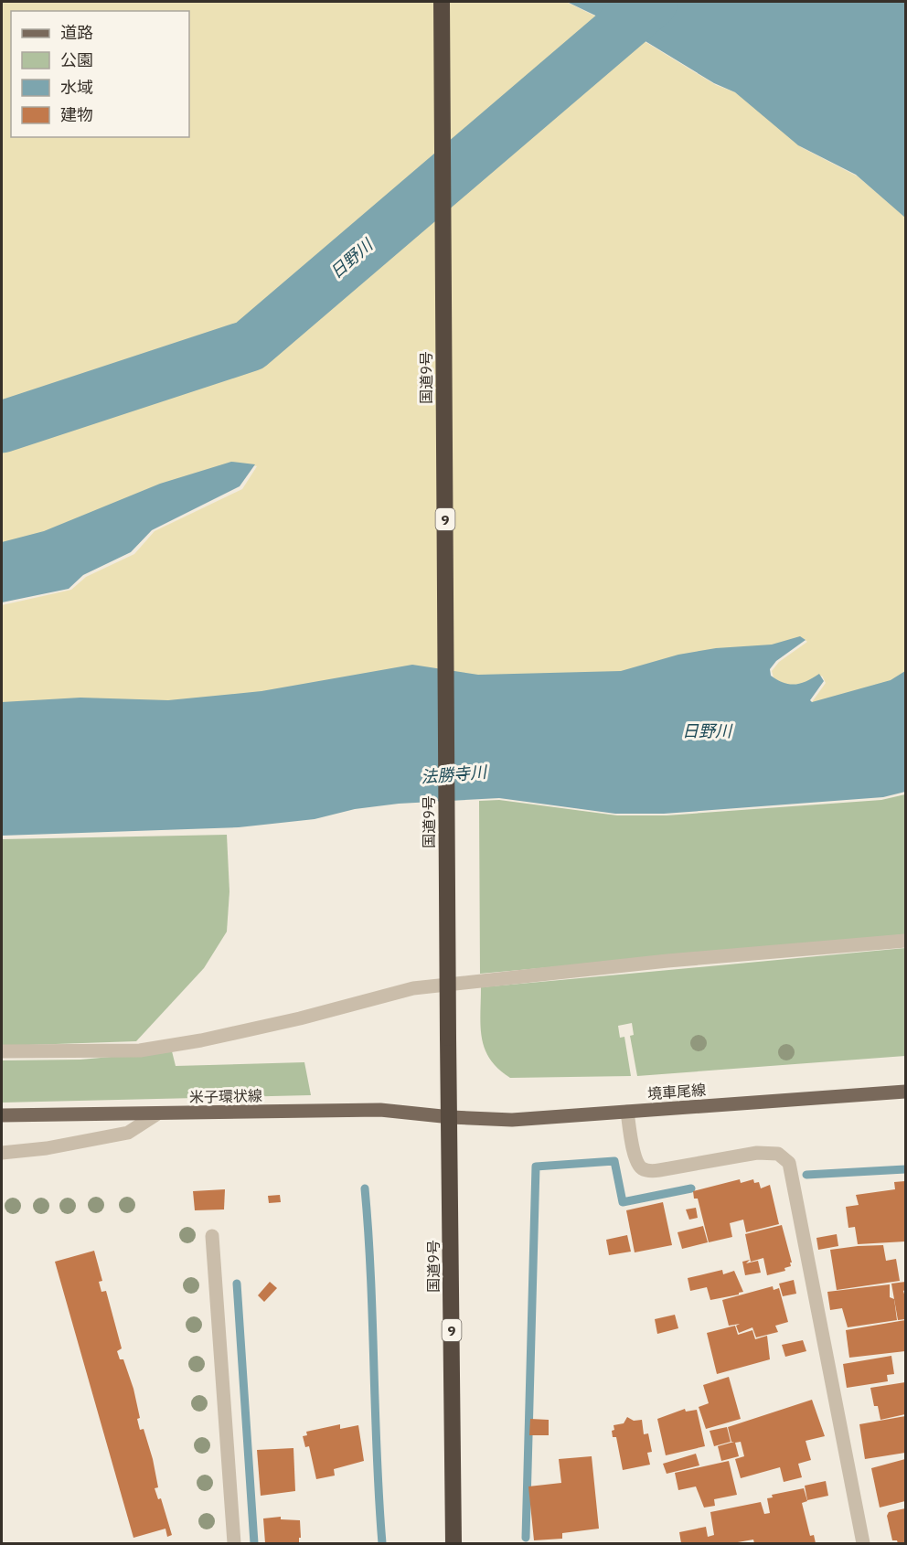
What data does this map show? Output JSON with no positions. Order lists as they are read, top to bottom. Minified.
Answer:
{"streets":{"highway":["国道9号","9"],"main road":["境車尾線","米子環状線"]},"crossings":[["国道9号","境車尾線"],["国道9号","米子環状線"],["境車尾線","米子環状線"]],"water":["日野川","法勝寺川"],"legend":["道路","公園","水域","建物"]}
